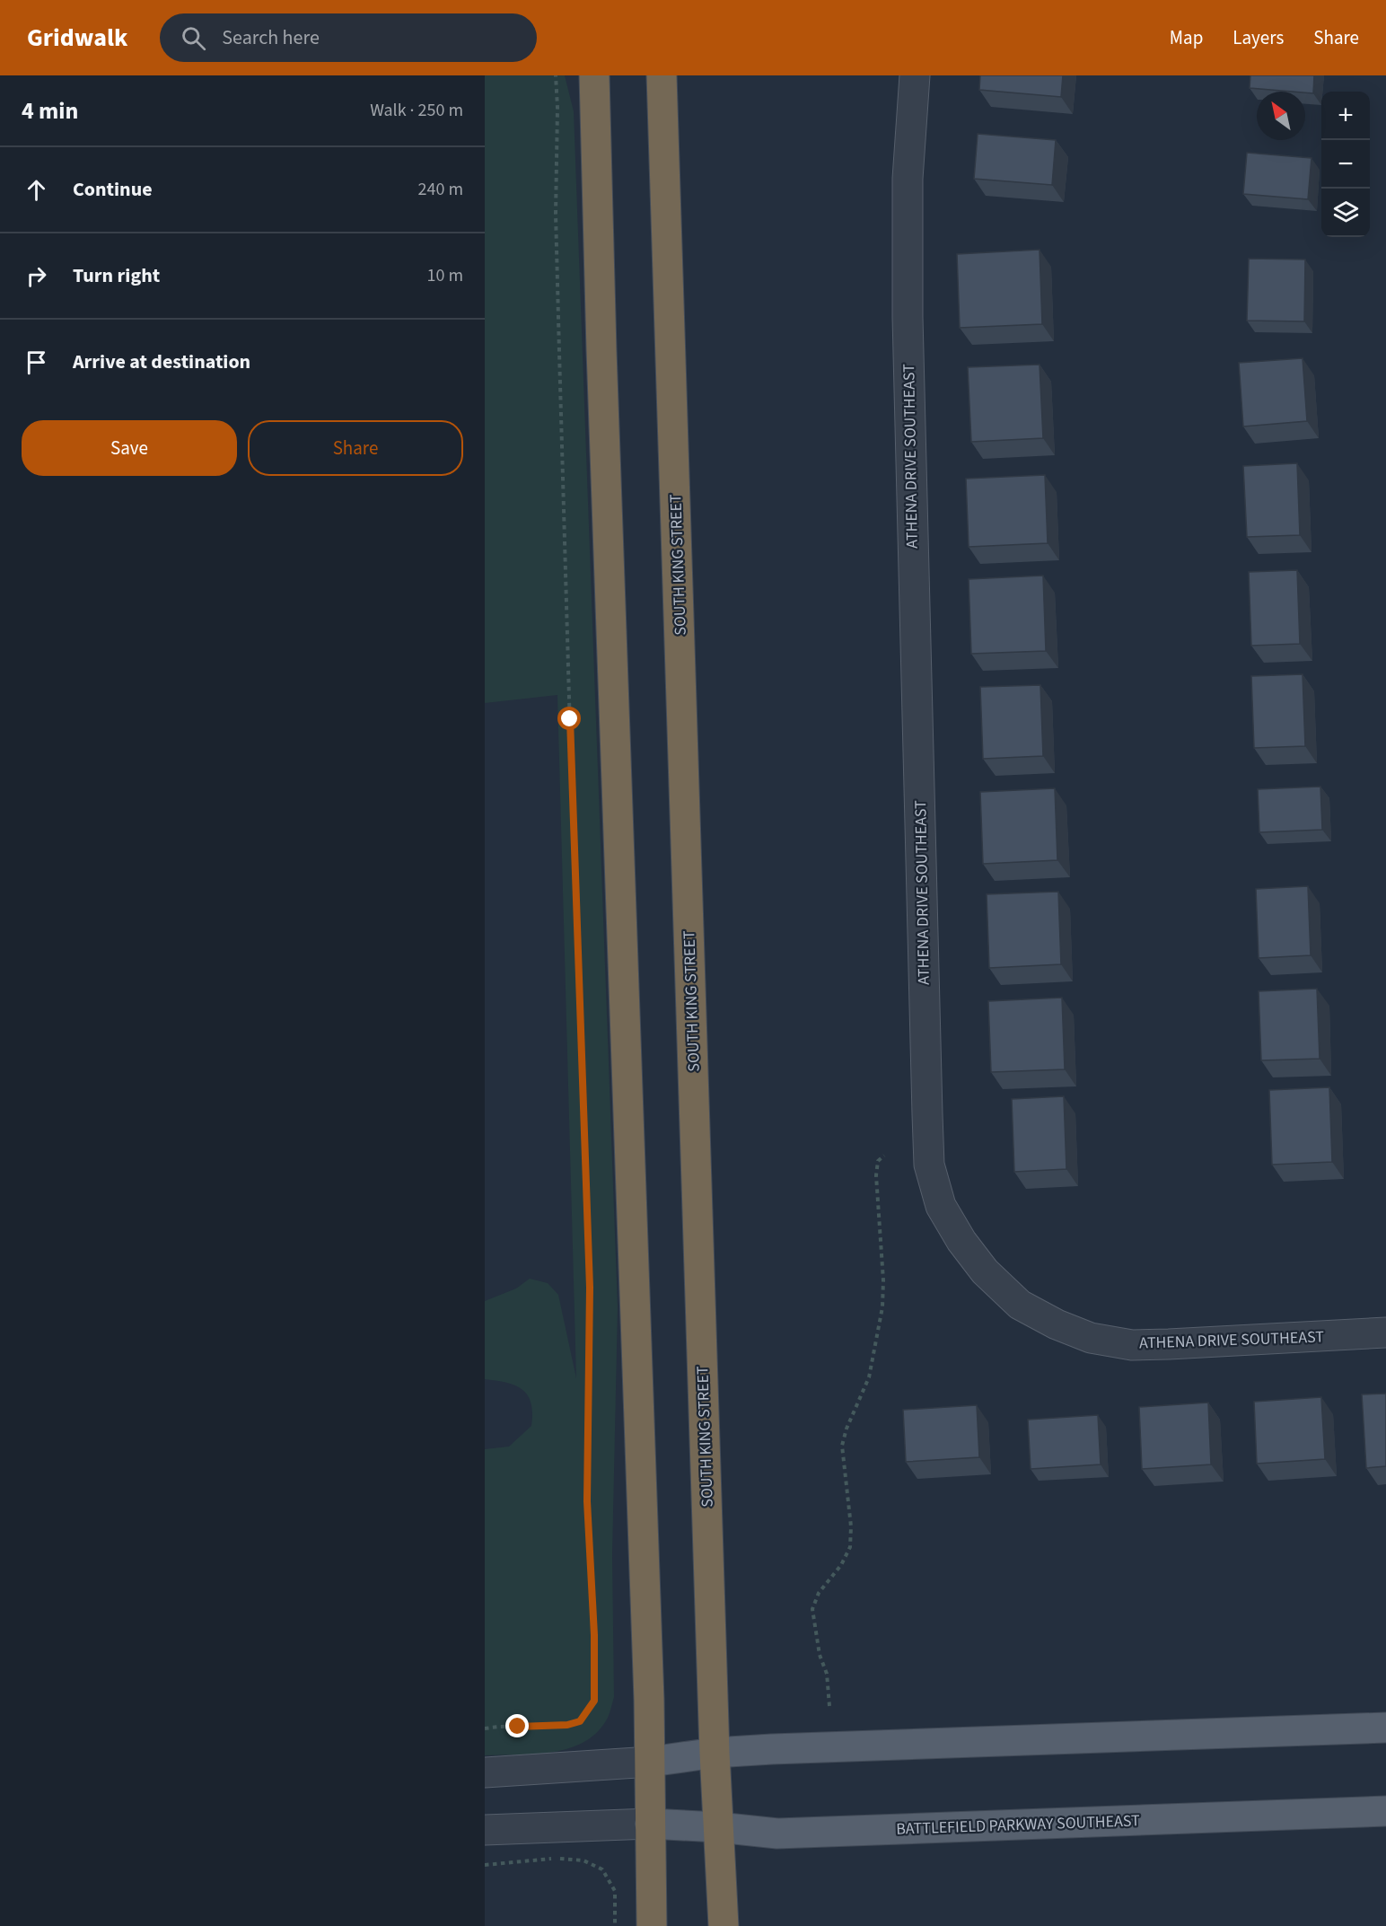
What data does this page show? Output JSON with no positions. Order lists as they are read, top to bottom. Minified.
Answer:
{"streets":{"highway":["SOUTH KING STREET"],"main road":["BATTLEFIELD PARKWAY SOUTHEAST"],"street":["ATHENA DRIVE SOUTHEAST"]},"crossings":[["SOUTH KING STREET","BATTLEFIELD PARKWAY SOUTHEAST"]],"north":"top left","page":{"header":"Gridwalk","search":"Search here","nav":["Map","Layers","Share"],"heading":["4 min","Walk · 250 m"],"map_buttons":["+","−"],"list":[["Continue","240 m"],["Turn right","10 m"],"Arrive at destination"],"buttons":["Save","Share"]}}
